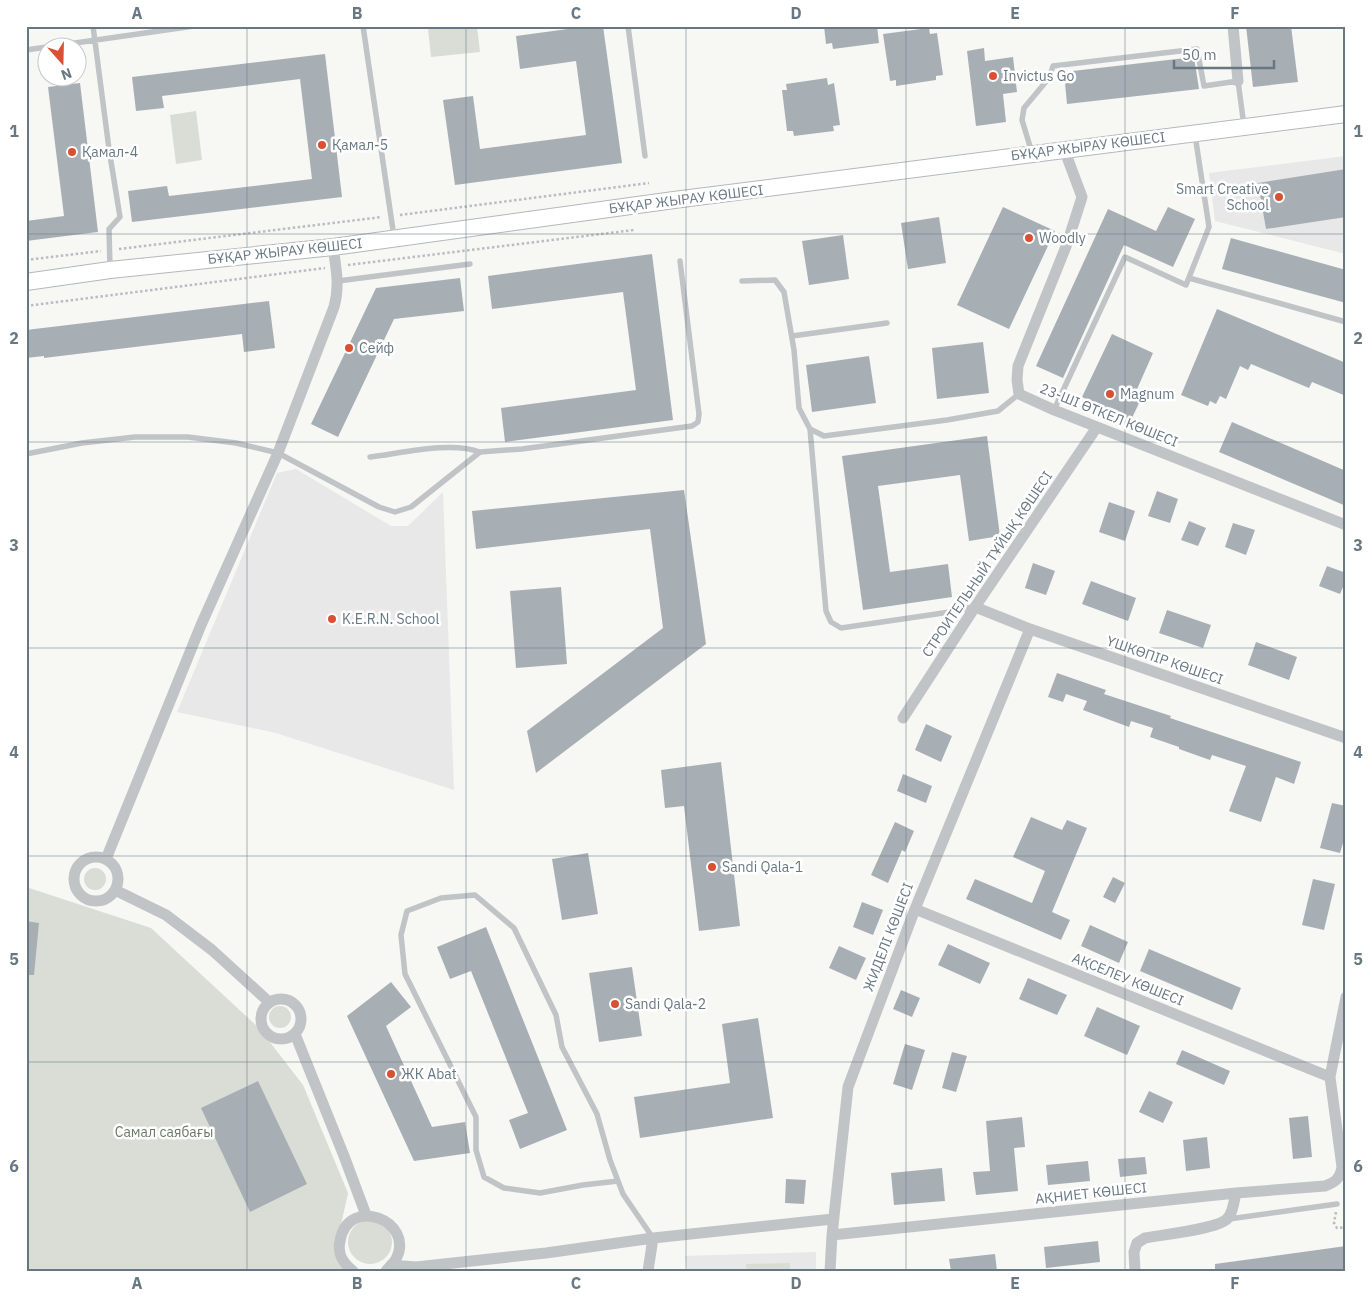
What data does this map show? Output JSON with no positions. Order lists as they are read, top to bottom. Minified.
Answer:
{"streets":{"street":["БҰҚАР ЖЫРАУ КӨШЕСІ","23-ШІ ӨТКЕЛ КӨШЕСІ","СТРОИТЕЛЬНЫЙ ТҰЙЫҚ КӨШЕСІ","ҮШКӨПІР КӨШЕСІ","ЖИДЕЛІ КӨШЕСІ","АҚСЕЛЕУ КӨШЕСІ","АҚНИЕТ КӨШЕСІ"]},"crossings":[["БҰҚАР ЖЫРАУ КӨШЕСІ","23-ШІ ӨТКЕЛ КӨШЕСІ"],["23-ШІ ӨТКЕЛ КӨШЕСІ","СТРОИТЕЛЬНЫЙ ТҰЙЫҚ КӨШЕСІ"],["СТРОИТЕЛЬНЫЙ ТҰЙЫҚ КӨШЕСІ","ҮШКӨПІР КӨШЕСІ"],["ҮШКӨПІР КӨШЕСІ","ЖИДЕЛІ КӨШЕСІ"],["ЖИДЕЛІ КӨШЕСІ","АҚСЕЛЕУ КӨШЕСІ"],["ЖИДЕЛІ КӨШЕСІ","АҚНИЕТ КӨШЕСІ"],["АҚСЕЛЕУ КӨШЕСІ","АҚНИЕТ КӨШЕСІ"]],"parks":["Самал саябағы"],"places":["Invictus Go","Қамал-5","Қамал-4","Smart Creative School","Woodly","Сейф","Magnum","K.E.R.N. School","Sandi Qala-1","Sandi Qala-2","ЖК Abat"],"scale_bar":"50 m","north":"bottom","grid":{"columns":["A","B","C","D","E","F"],"rows":["1","2","3","4","5","6"]}}
